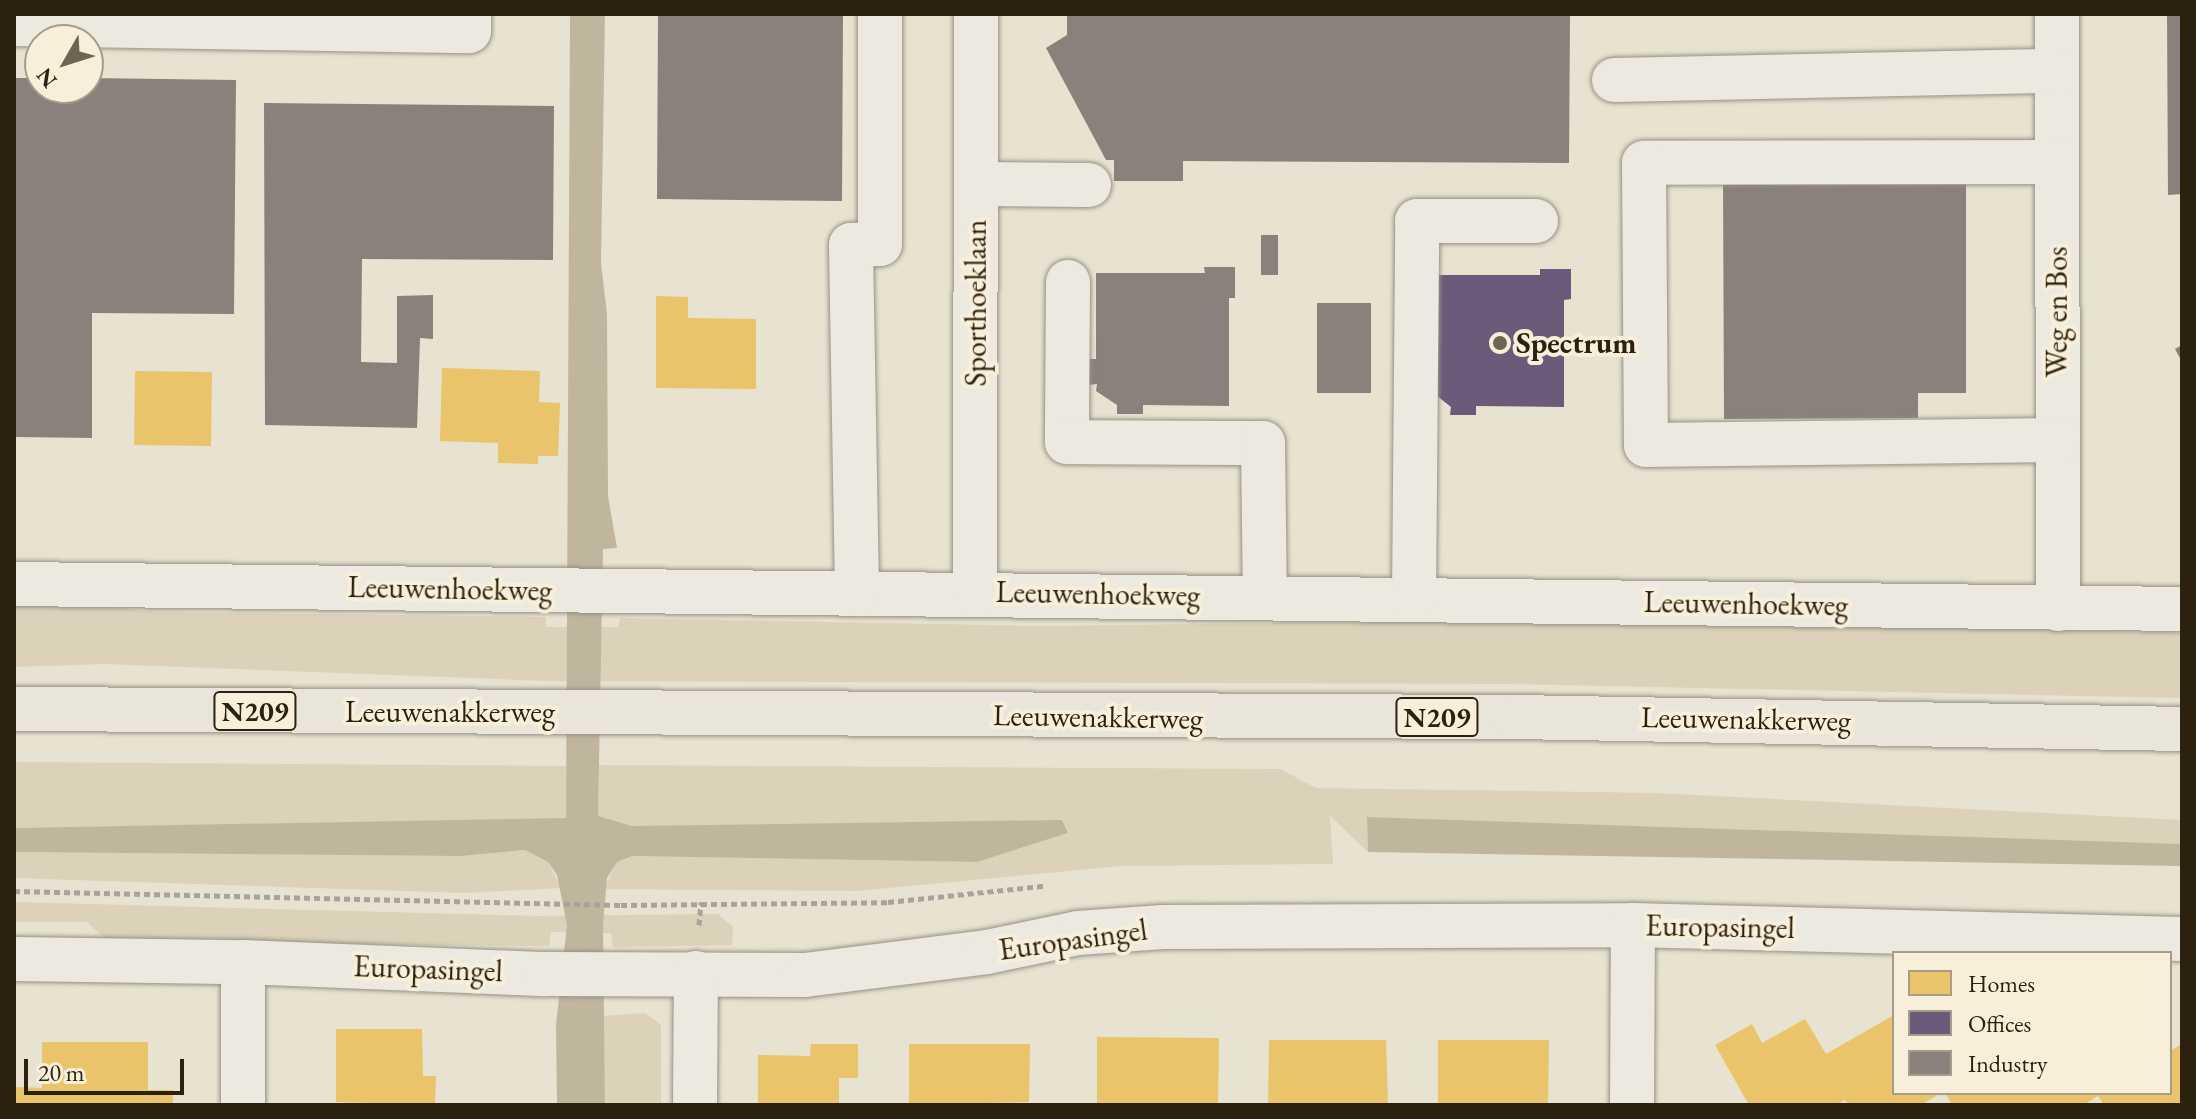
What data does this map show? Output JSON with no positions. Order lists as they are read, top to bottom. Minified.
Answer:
{"streets":{"main road":["N209","Leeuwenakkerweg"],"street":["Sporthoeklaan","Weg en Bos","Leeuwenhoekweg","Europasingel"]},"crossings":[["Sporthoeklaan","Leeuwenhoekweg"],["Weg en Bos","Leeuwenhoekweg"]],"places":["Spectrum"],"legend":["Homes","Offices","Industry"],"scale_bar":"20 m","north":"bottom left"}
